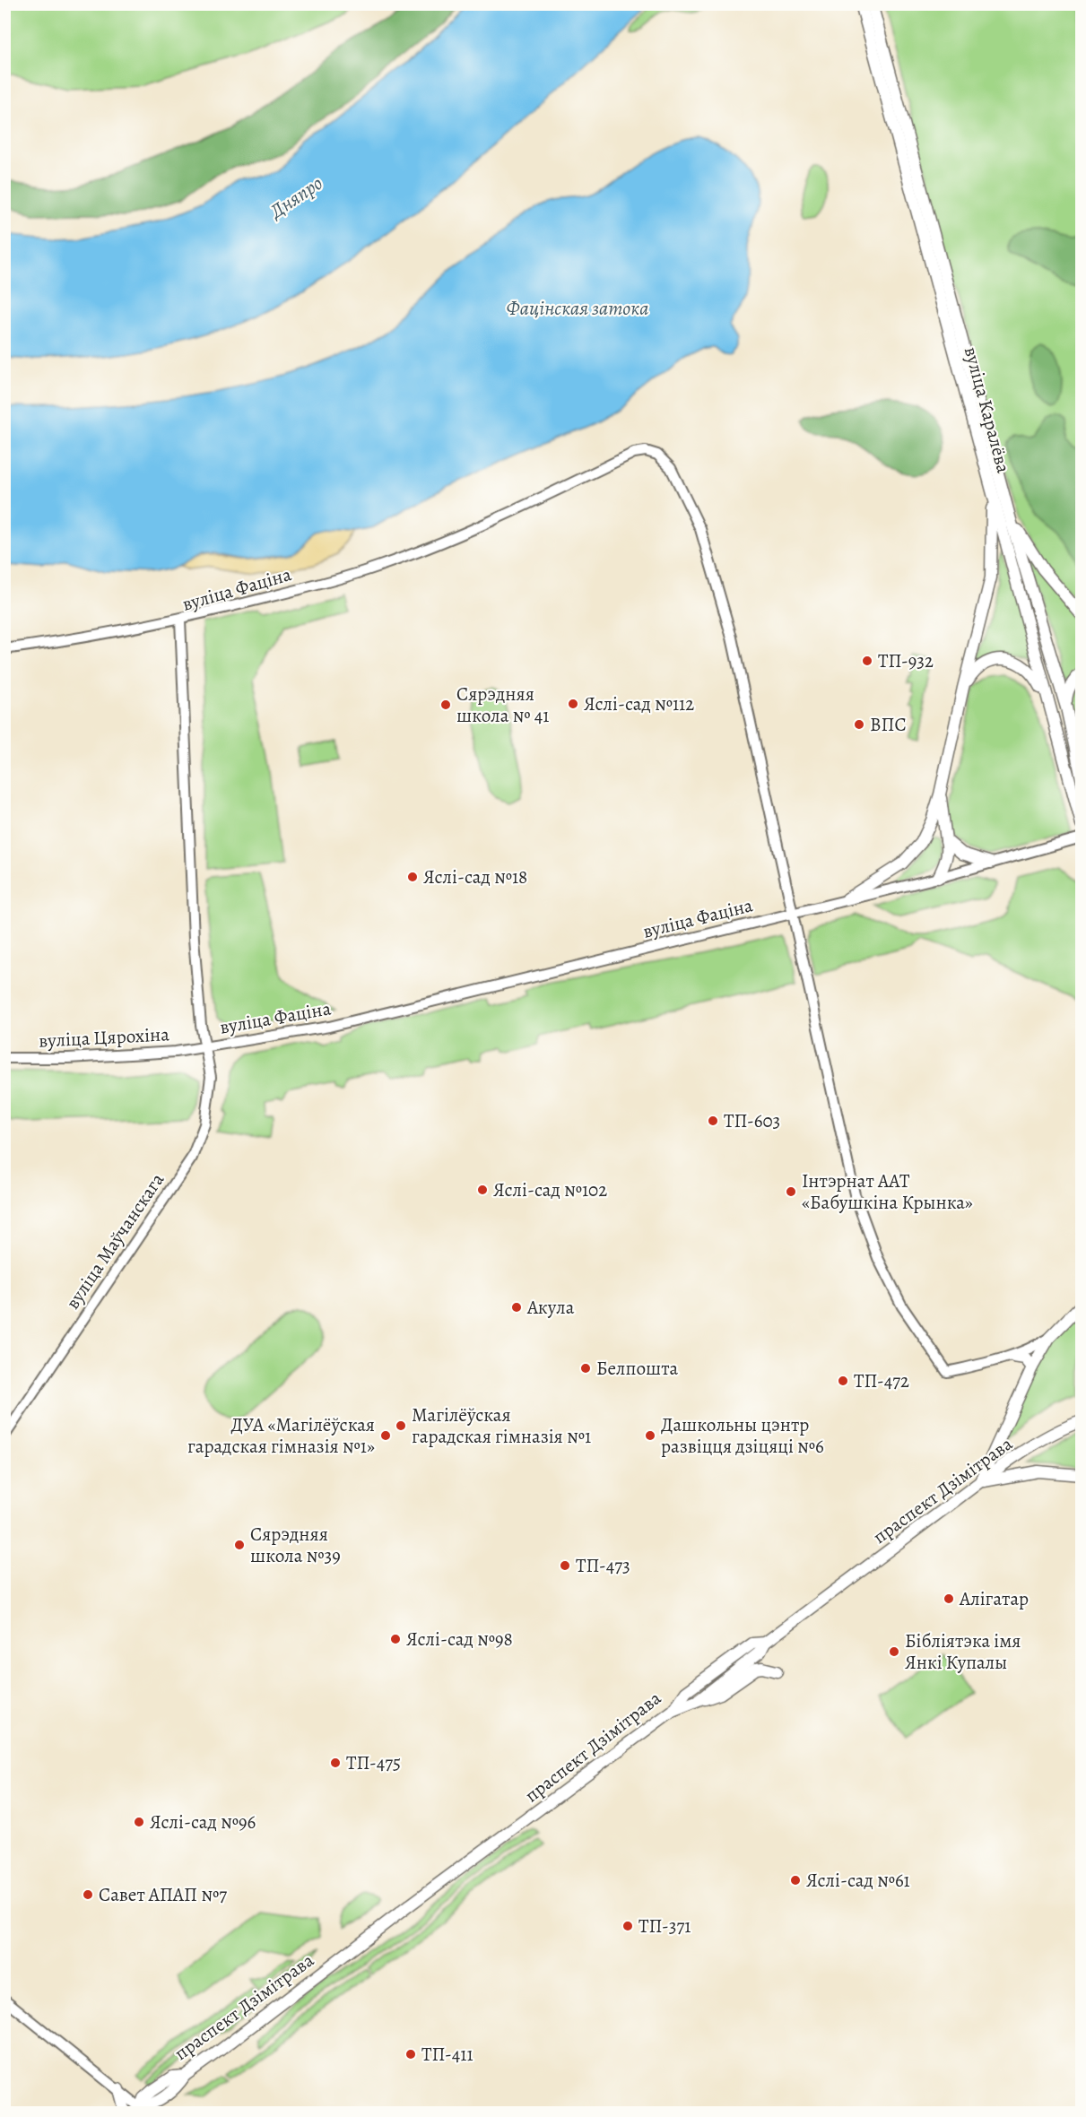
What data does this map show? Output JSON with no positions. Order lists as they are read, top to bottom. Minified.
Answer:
{"streets":{"main road":["вуліца Каралёва","праспект Дзімітрава"],"street":["вуліца Фаціна","вуліца Цярохіна","вуліца Маўчанскага"]},"crossings":[["вуліца Фаціна","вуліца Цярохіна"],["вуліца Фаціна","вуліца Маўчанскага"],["вуліца Цярохіна","вуліца Маўчанскага"]],"water":["Дняпро","Фацінская затока"],"places":["ТП-932","Яслі-сад №112","Сярэдняя школа № 41","ВПС","Яслі-сад №18","ТП-603","Яслі-сад №102","Інтэрнат ААТ «Бабушкіна Крынка»","Акула","Белпошта","ТП-472","Магілёўская гарадская гімназія №1","ДУА «Магілёўская гарадская гімназія №1»","Дашкольны цэнтр развіцця дзіцяці №6","Сярэдняя школа №39","ТП-473","Алігатар","Яслі-сад №98","Бібліятэка імя Янкі Купалы","ТП-475","Яслі-сад №96","Яслі-сад №61","Савет АПАП №7","ТП-371","ТП-411"]}
